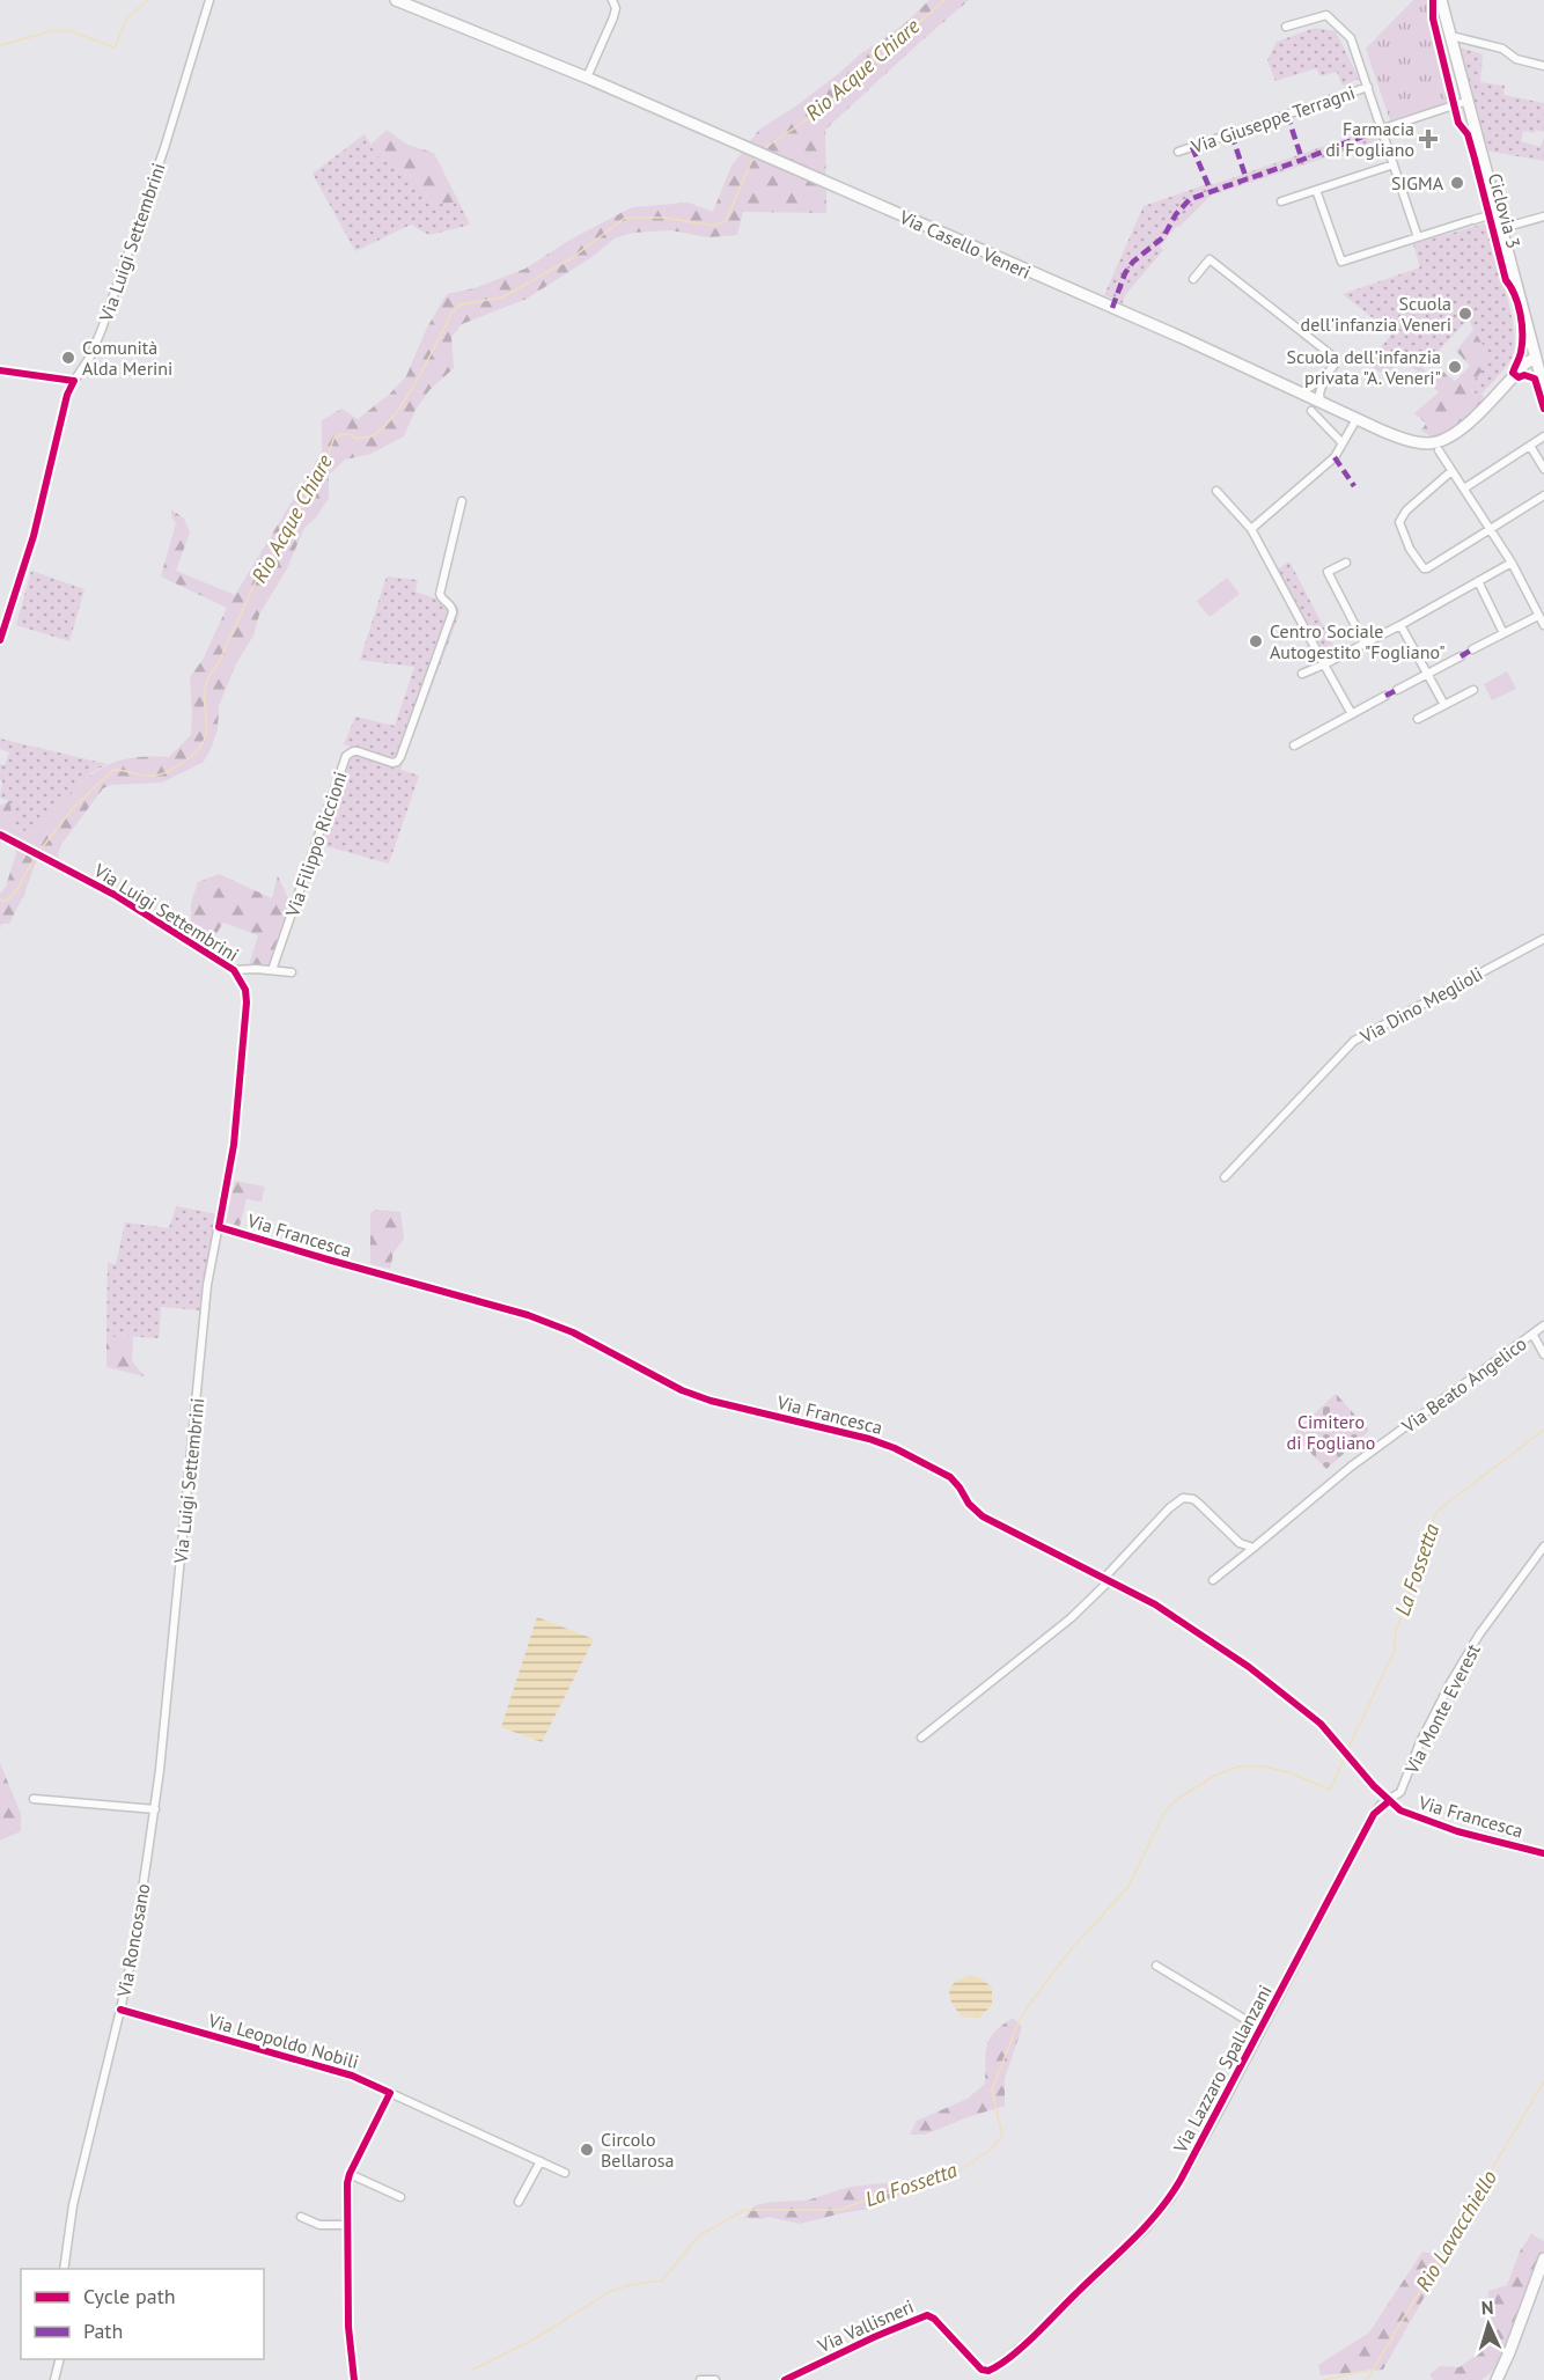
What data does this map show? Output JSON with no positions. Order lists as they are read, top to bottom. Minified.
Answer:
{"streets":{"street":["Via Giuseppe Terragni","Via Luigi Settembrini","Via Casello Veneri","Via Filippo Riccioni","Via Dino Meglioli","Via Francesca","Via Beato Angelico","Via Monte Everest","Via Roncosano","Via Leopoldo Nobili","Via Lazzaro Spallanzani","Via Vallisneri"],"cycle path":["Ciclovia 3"]},"crossings":[["Via Luigi Settembrini","Via Francesca"],["Via Luigi Settembrini","Via Roncosano"],["Via Francesca","Via Monte Everest"],["Via Francesca","Via Lazzaro Spallanzani"],["Via Monte Everest","Via Lazzaro Spallanzani"],["Via Roncosano","Via Leopoldo Nobili"],["Via Lazzaro Spallanzani","Via Vallisneri"]],"water":["Rio Acque Chiare","La Fossetta","Rio Lavacchiello"],"parks":["Cimitero di Fogliano"],"places":{"health":["Farmacia di Fogliano"],"other":["SIGMA","Scuola dell'infanzia Veneri","Comunità Alda Merini","Scuola dell'infanzia privata \"A. Veneri\"","Centro Sociale Autogestito \"Fogliano\"","Circolo Bellarosa"]},"legend":["Cycle path","Path"],"north":"top"}
